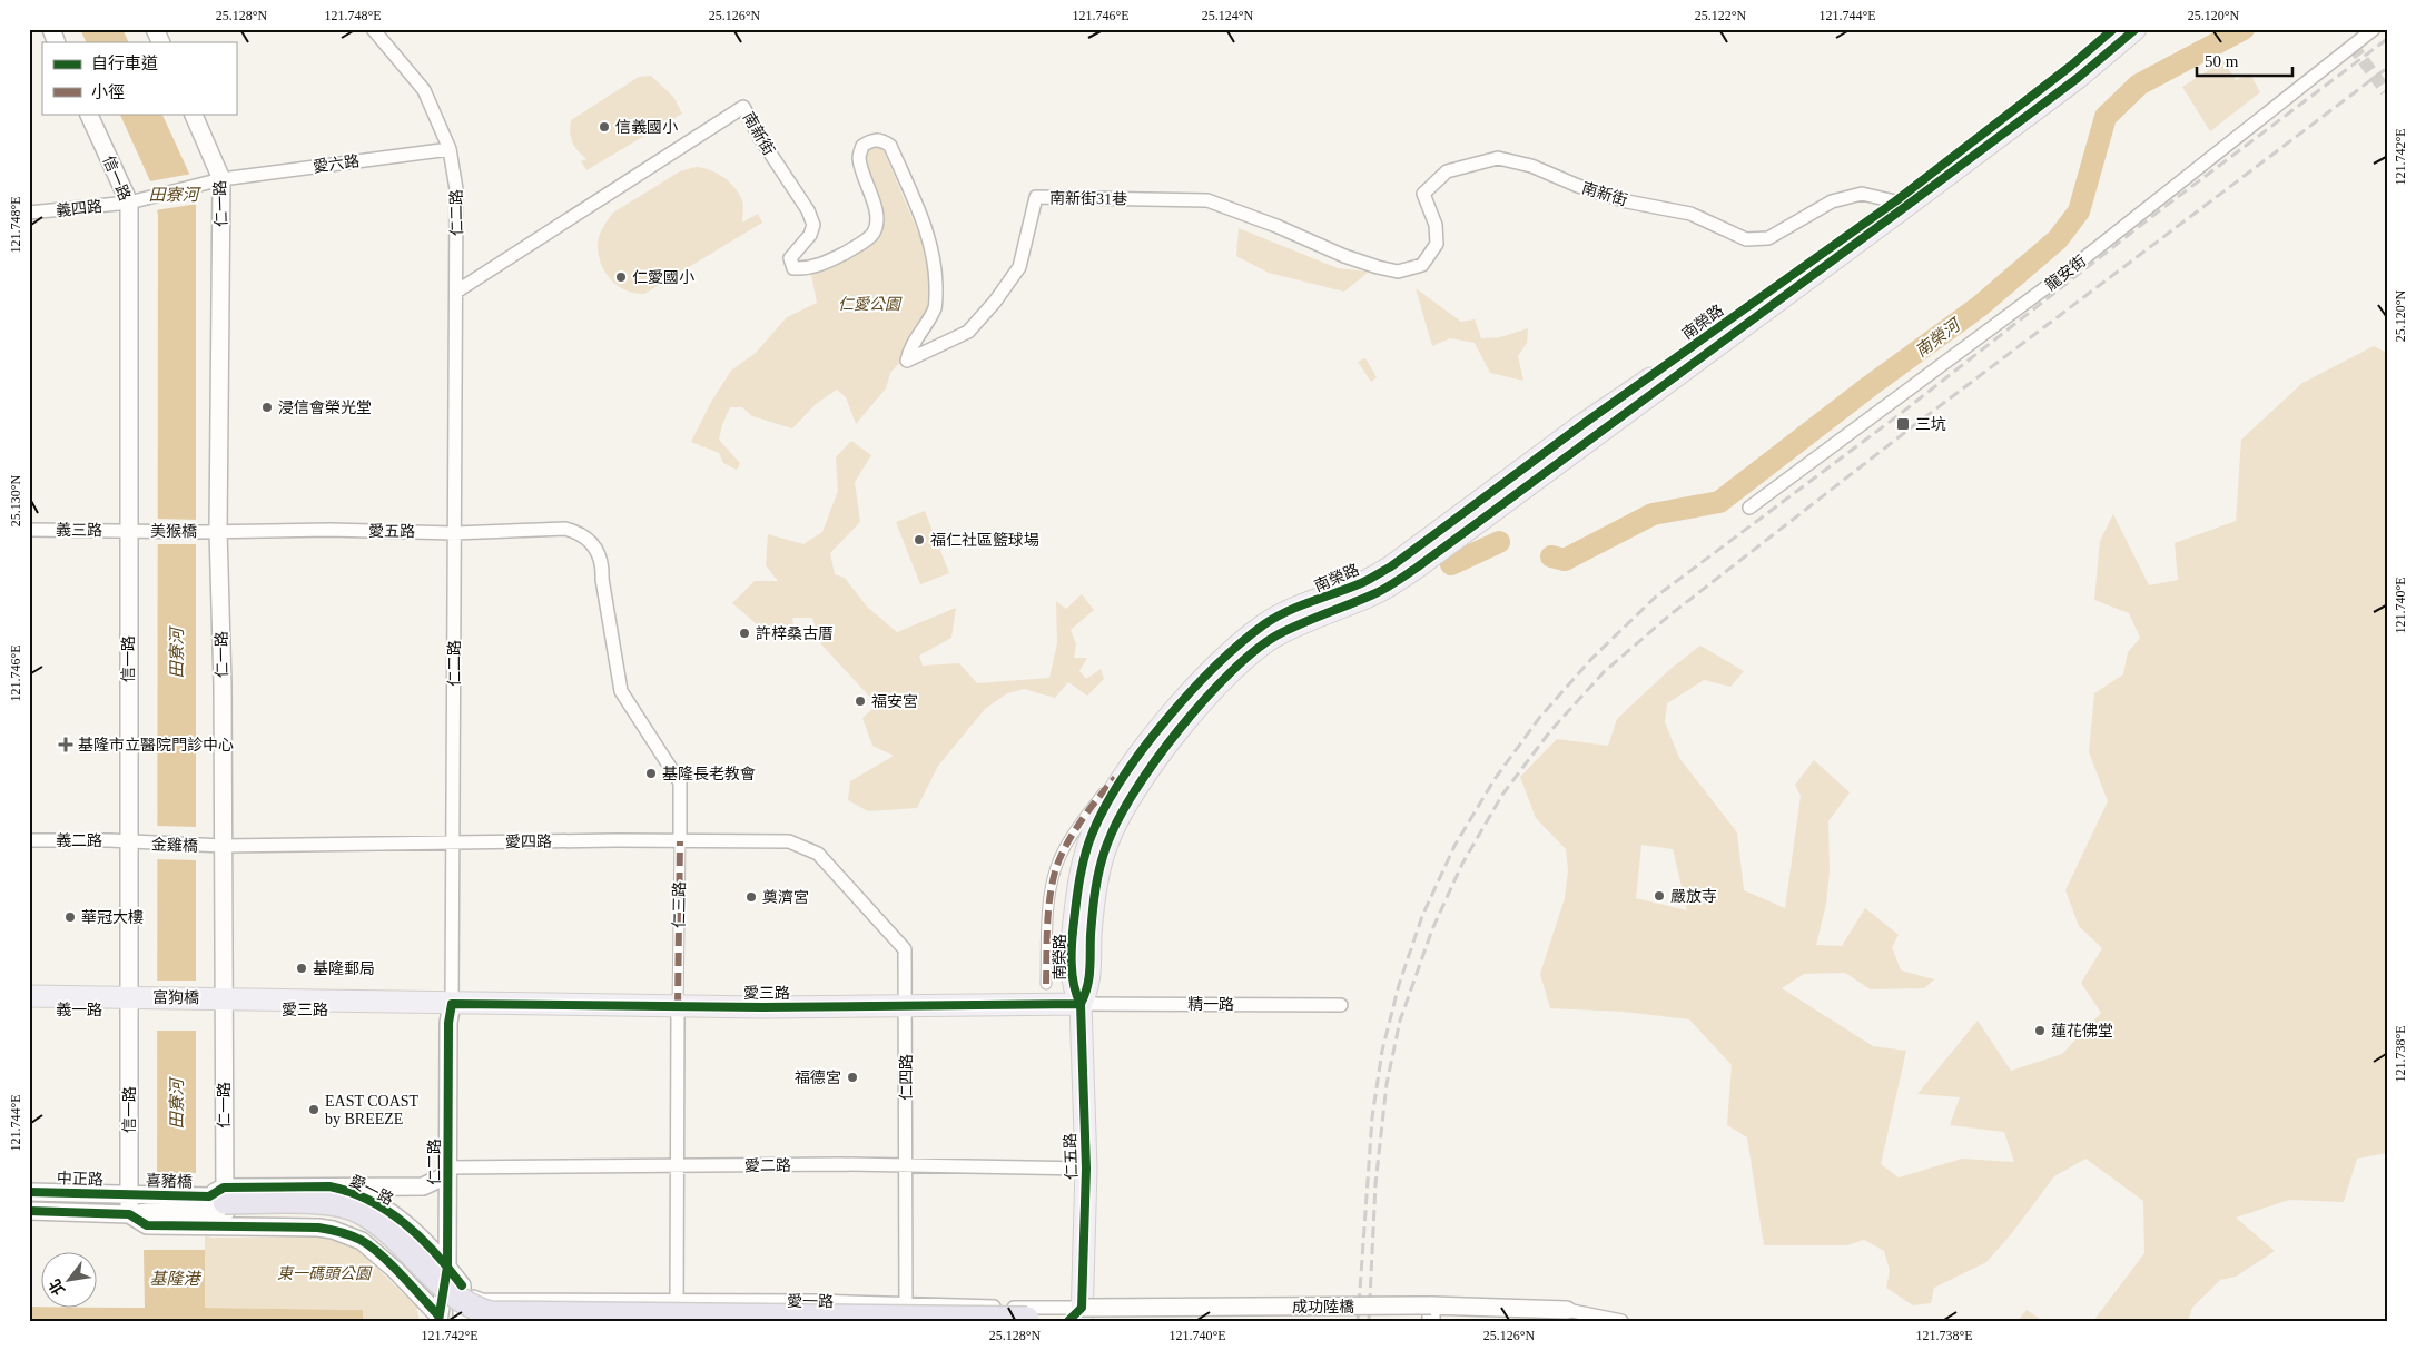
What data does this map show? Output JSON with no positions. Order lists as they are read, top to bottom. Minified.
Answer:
{"streets":{"main road":["南榮路","愛三路","富狗橋","義一路","仁五路"],"street":["南新街","愛六路","信一路","南新街31巷","仁一路","義四路","仁二路","龍安街","義三路","美猴橋","愛五路","義二路","愛四路","金雞橋","仁三路","精一路","仁四路","愛二路","中正路","喜豬橋","愛一路","成功陸橋"]},"crossings":[["南新街","南新街31巷"],["南新街","仁二路"],["南新街","南榮路"],["愛六路","信一路"],["愛六路","仁一路"],["愛六路","義四路"],["愛六路","仁二路"],["信一路","義四路"],["信一路","義三路"],["信一路","美猴橋"],["信一路","義二路"],["信一路","金雞橋"],["信一路","富狗橋"],["信一路","義一路"],["信一路","中正路"],["信一路","喜豬橋"],["仁一路","美猴橋"],["仁一路","愛五路"],["仁一路","愛四路"],["仁一路","金雞橋"],["仁一路","愛三路"],["仁一路","富狗橋"],["仁一路","喜豬橋"],["仁一路","愛一路"],["仁二路","愛五路"],["仁二路","愛四路"],["仁二路","愛三路"],["仁二路","愛二路"],["仁二路","愛一路"],["南榮路","愛三路"],["南榮路","精一路"],["南榮路","仁五路"],["義三路","美猴橋"],["美猴橋","愛五路"],["愛五路","仁三路"],["義二路","金雞橋"],["愛四路","金雞橋"],["愛四路","仁三路"],["愛四路","仁四路"],["仁三路","愛三路"],["仁三路","愛二路"],["仁三路","愛一路"],["愛三路","富狗橋"],["愛三路","精一路"],["愛三路","仁四路"],["愛三路","仁五路"],["富狗橋","義一路"],["精一路","仁五路"],["仁四路","愛二路"],["仁四路","愛一路"],["仁五路","愛二路"],["仁五路","愛一路"],["仁五路","成功陸橋"],["愛二路","愛一路"],["中正路","喜豬橋"],["喜豬橋","愛一路"],["愛一路","成功陸橋"]],"water":["田寮河","南榮河","基隆港"],"parks":["仁愛公園","東一碼頭公園"],"places":{"other":["信義國小","仁愛國小","浸信會榮光堂","福仁社區籃球場","許梓桑古厝","福安宮","基隆長老教會","嚴放寺","奠濟宮","華冠大樓","基隆郵局","蓮花佛堂","福德宮","EAST COAST by BREEZE"],"transit":["三坑"],"health":["基隆市立醫院門診中心"]},"legend":["自行車道","小徑"],"scale_bar":"50 m","north":"bottom left","coordinates":["25.128°N","121.748°E","25.126°N","121.746°E","25.124°N","25.122°N","121.744°E","25.120°N","121.742°E","25.130°N","121.740°E","121.738°E"]}
